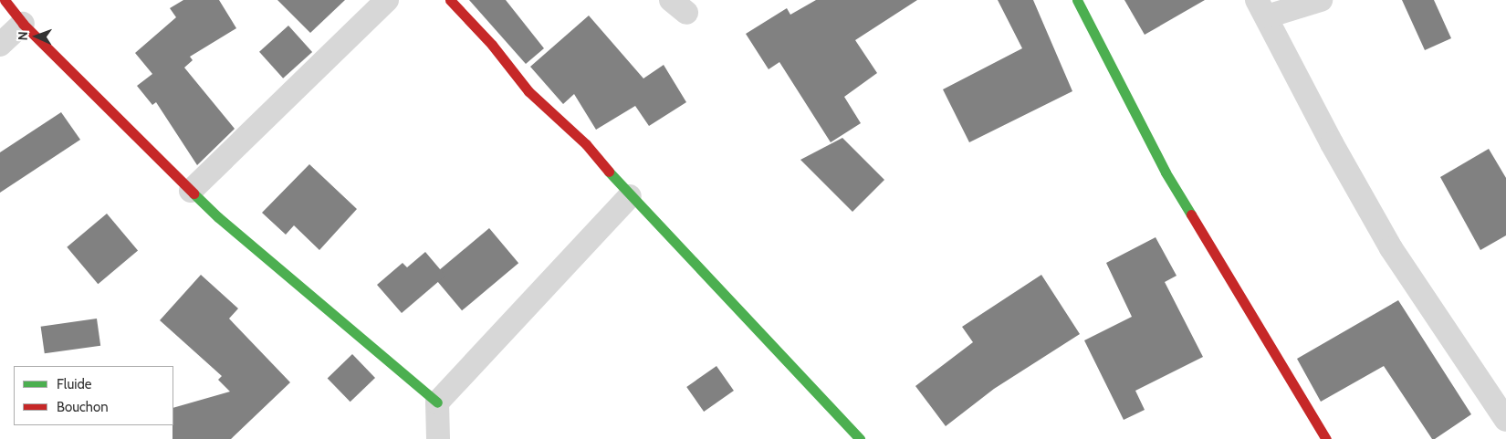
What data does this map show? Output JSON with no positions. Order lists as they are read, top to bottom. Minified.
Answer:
{"legend":["Fluide","Bouchon"],"north":"left"}
